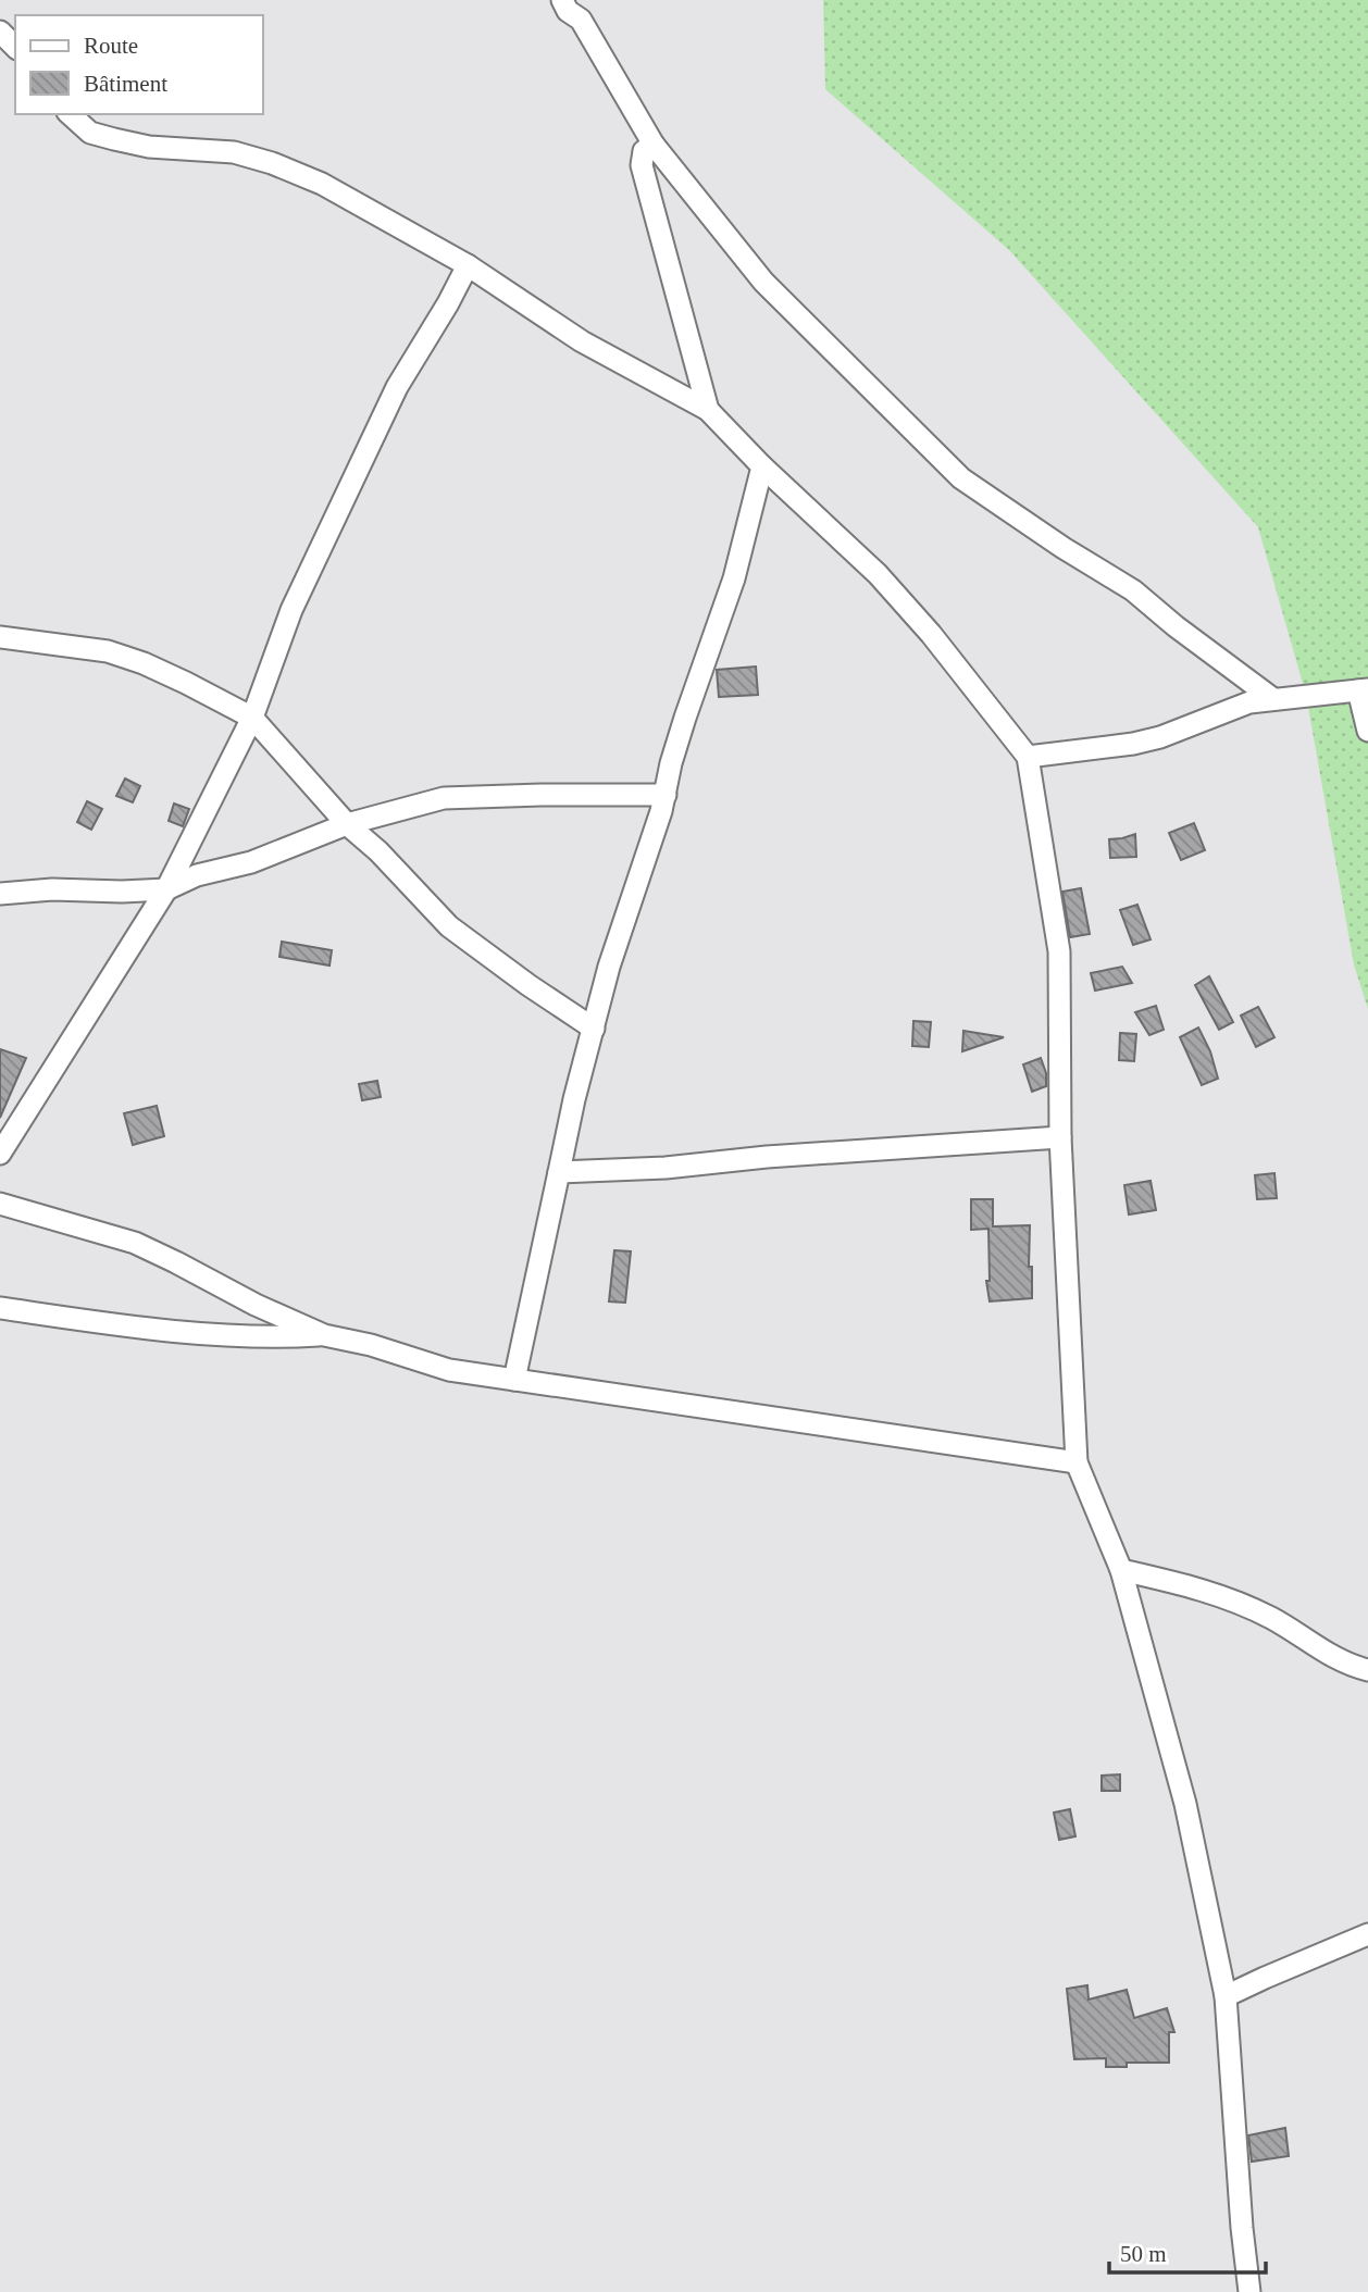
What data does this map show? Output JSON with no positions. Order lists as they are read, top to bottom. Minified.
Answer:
{"legend":["Route","Bâtiment"],"scale_bar":"50 m"}
